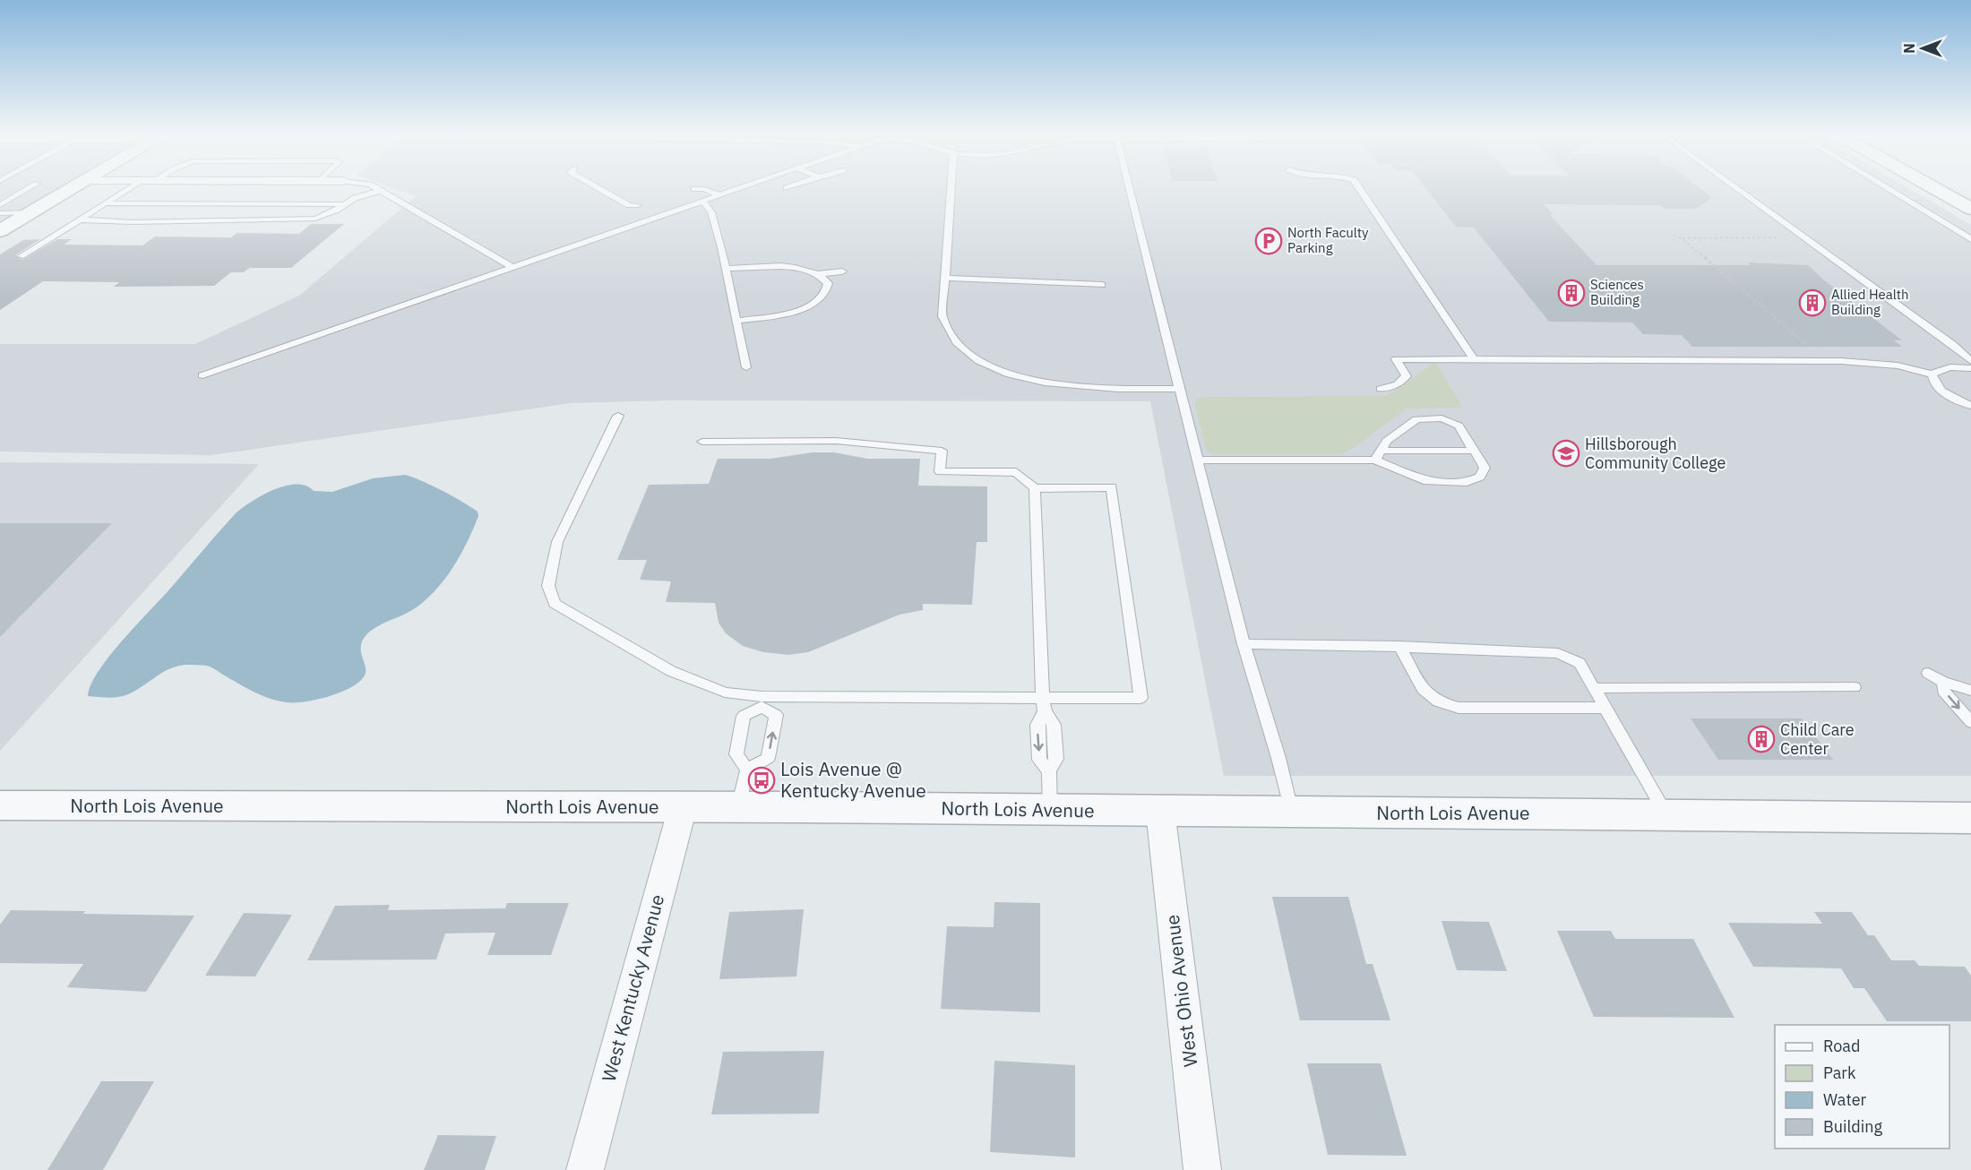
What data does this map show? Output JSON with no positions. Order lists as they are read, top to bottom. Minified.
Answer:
{"streets":{"street":["North Lois Avenue","West Kentucky Avenue","West Ohio Avenue"]},"crossings":[["North Lois Avenue","West Kentucky Avenue"],["North Lois Avenue","West Ohio Avenue"]],"places":{"parking":["North Faculty Parking"],"building":["Sciences Building","Allied Health Building","Child Care Center"],"school or university":["Hillsborough Community College"],"bus stop":["Lois Avenue @ Kentucky Avenue"]},"legend":["Road","Park","Water","Building"],"north":"left"}
